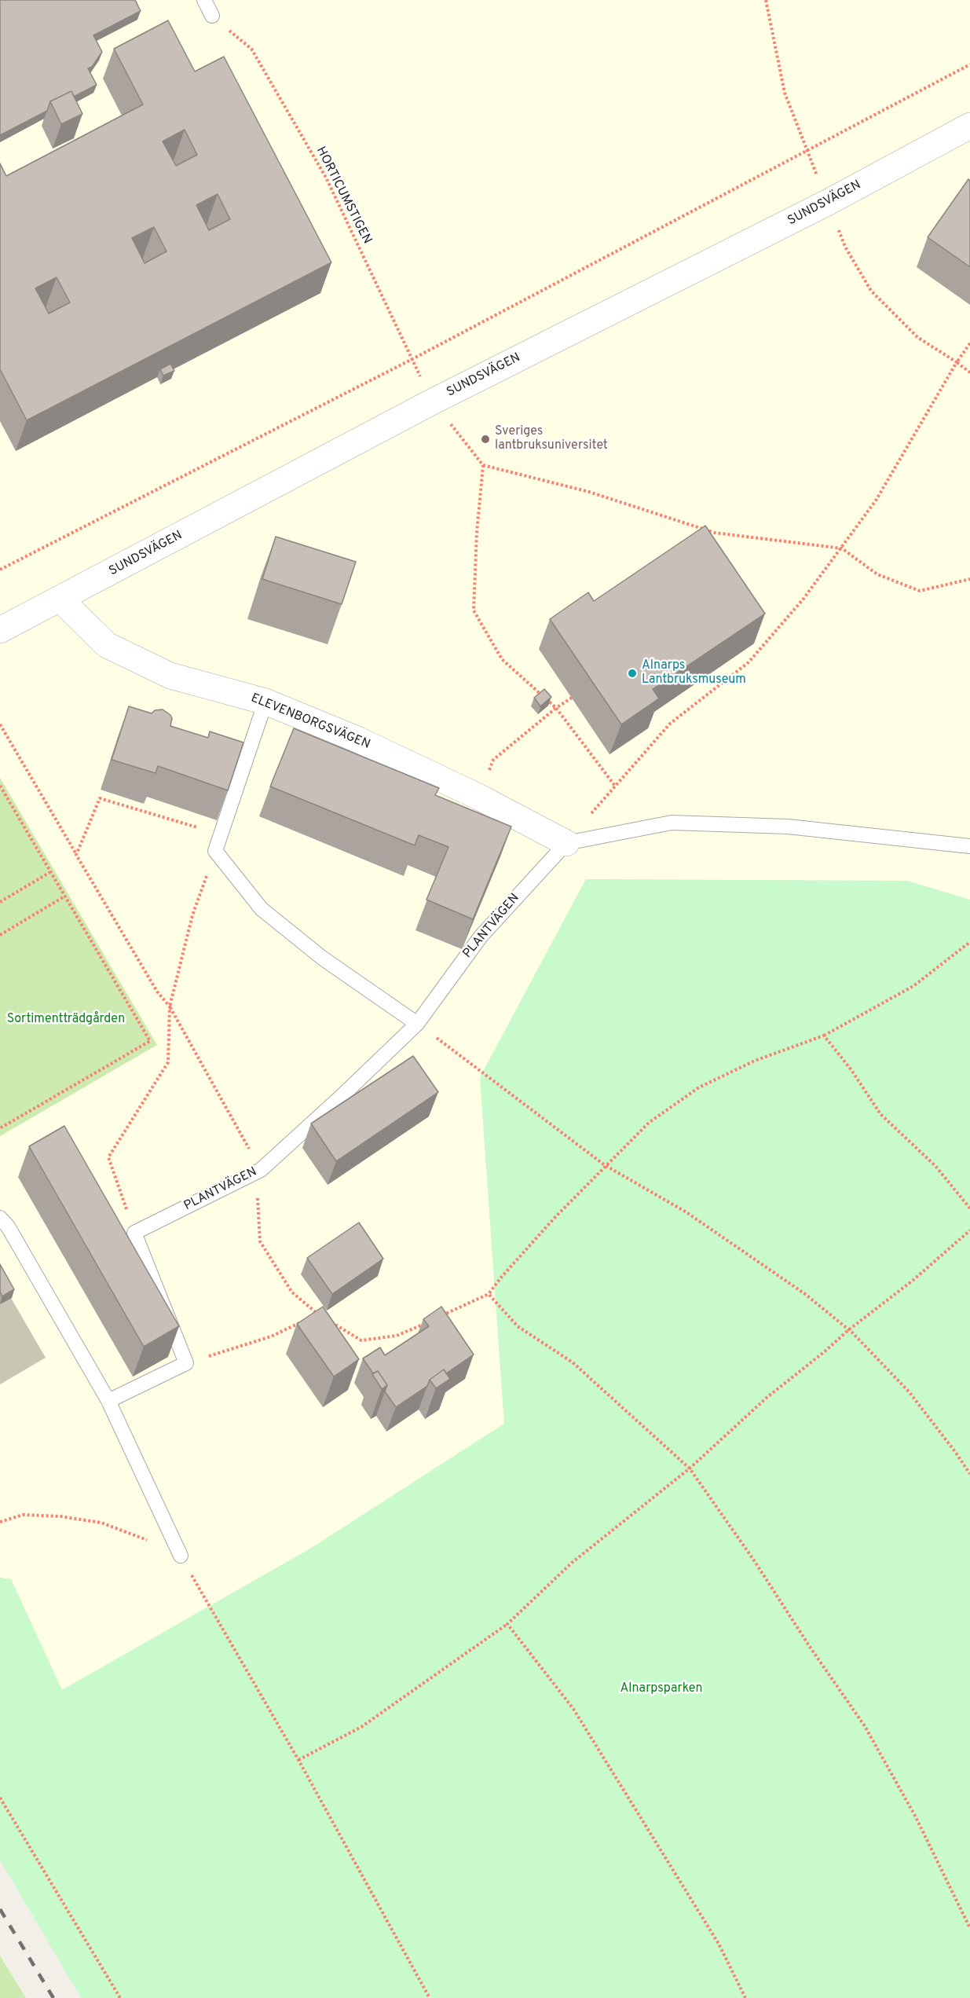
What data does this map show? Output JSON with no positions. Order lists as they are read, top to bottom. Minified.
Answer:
{"streets":{"street":["SUNDSVÄGEN","ELEVENBORGSVÄGEN"],"lane":["PLANTVÄGEN"],"path":["HORTICUMSTIGEN"]},"crossings":[["HORTICUMSTIGEN","SUNDSVÄGEN"],["SUNDSVÄGEN","ELEVENBORGSVÄGEN"],["ELEVENBORGSVÄGEN","PLANTVÄGEN"]],"parks":["Sortimentträdgården","Alnarpsparken"],"places":["Sveriges lantbruksuniversitet","Alnarps Lantbruksmuseum"]}
